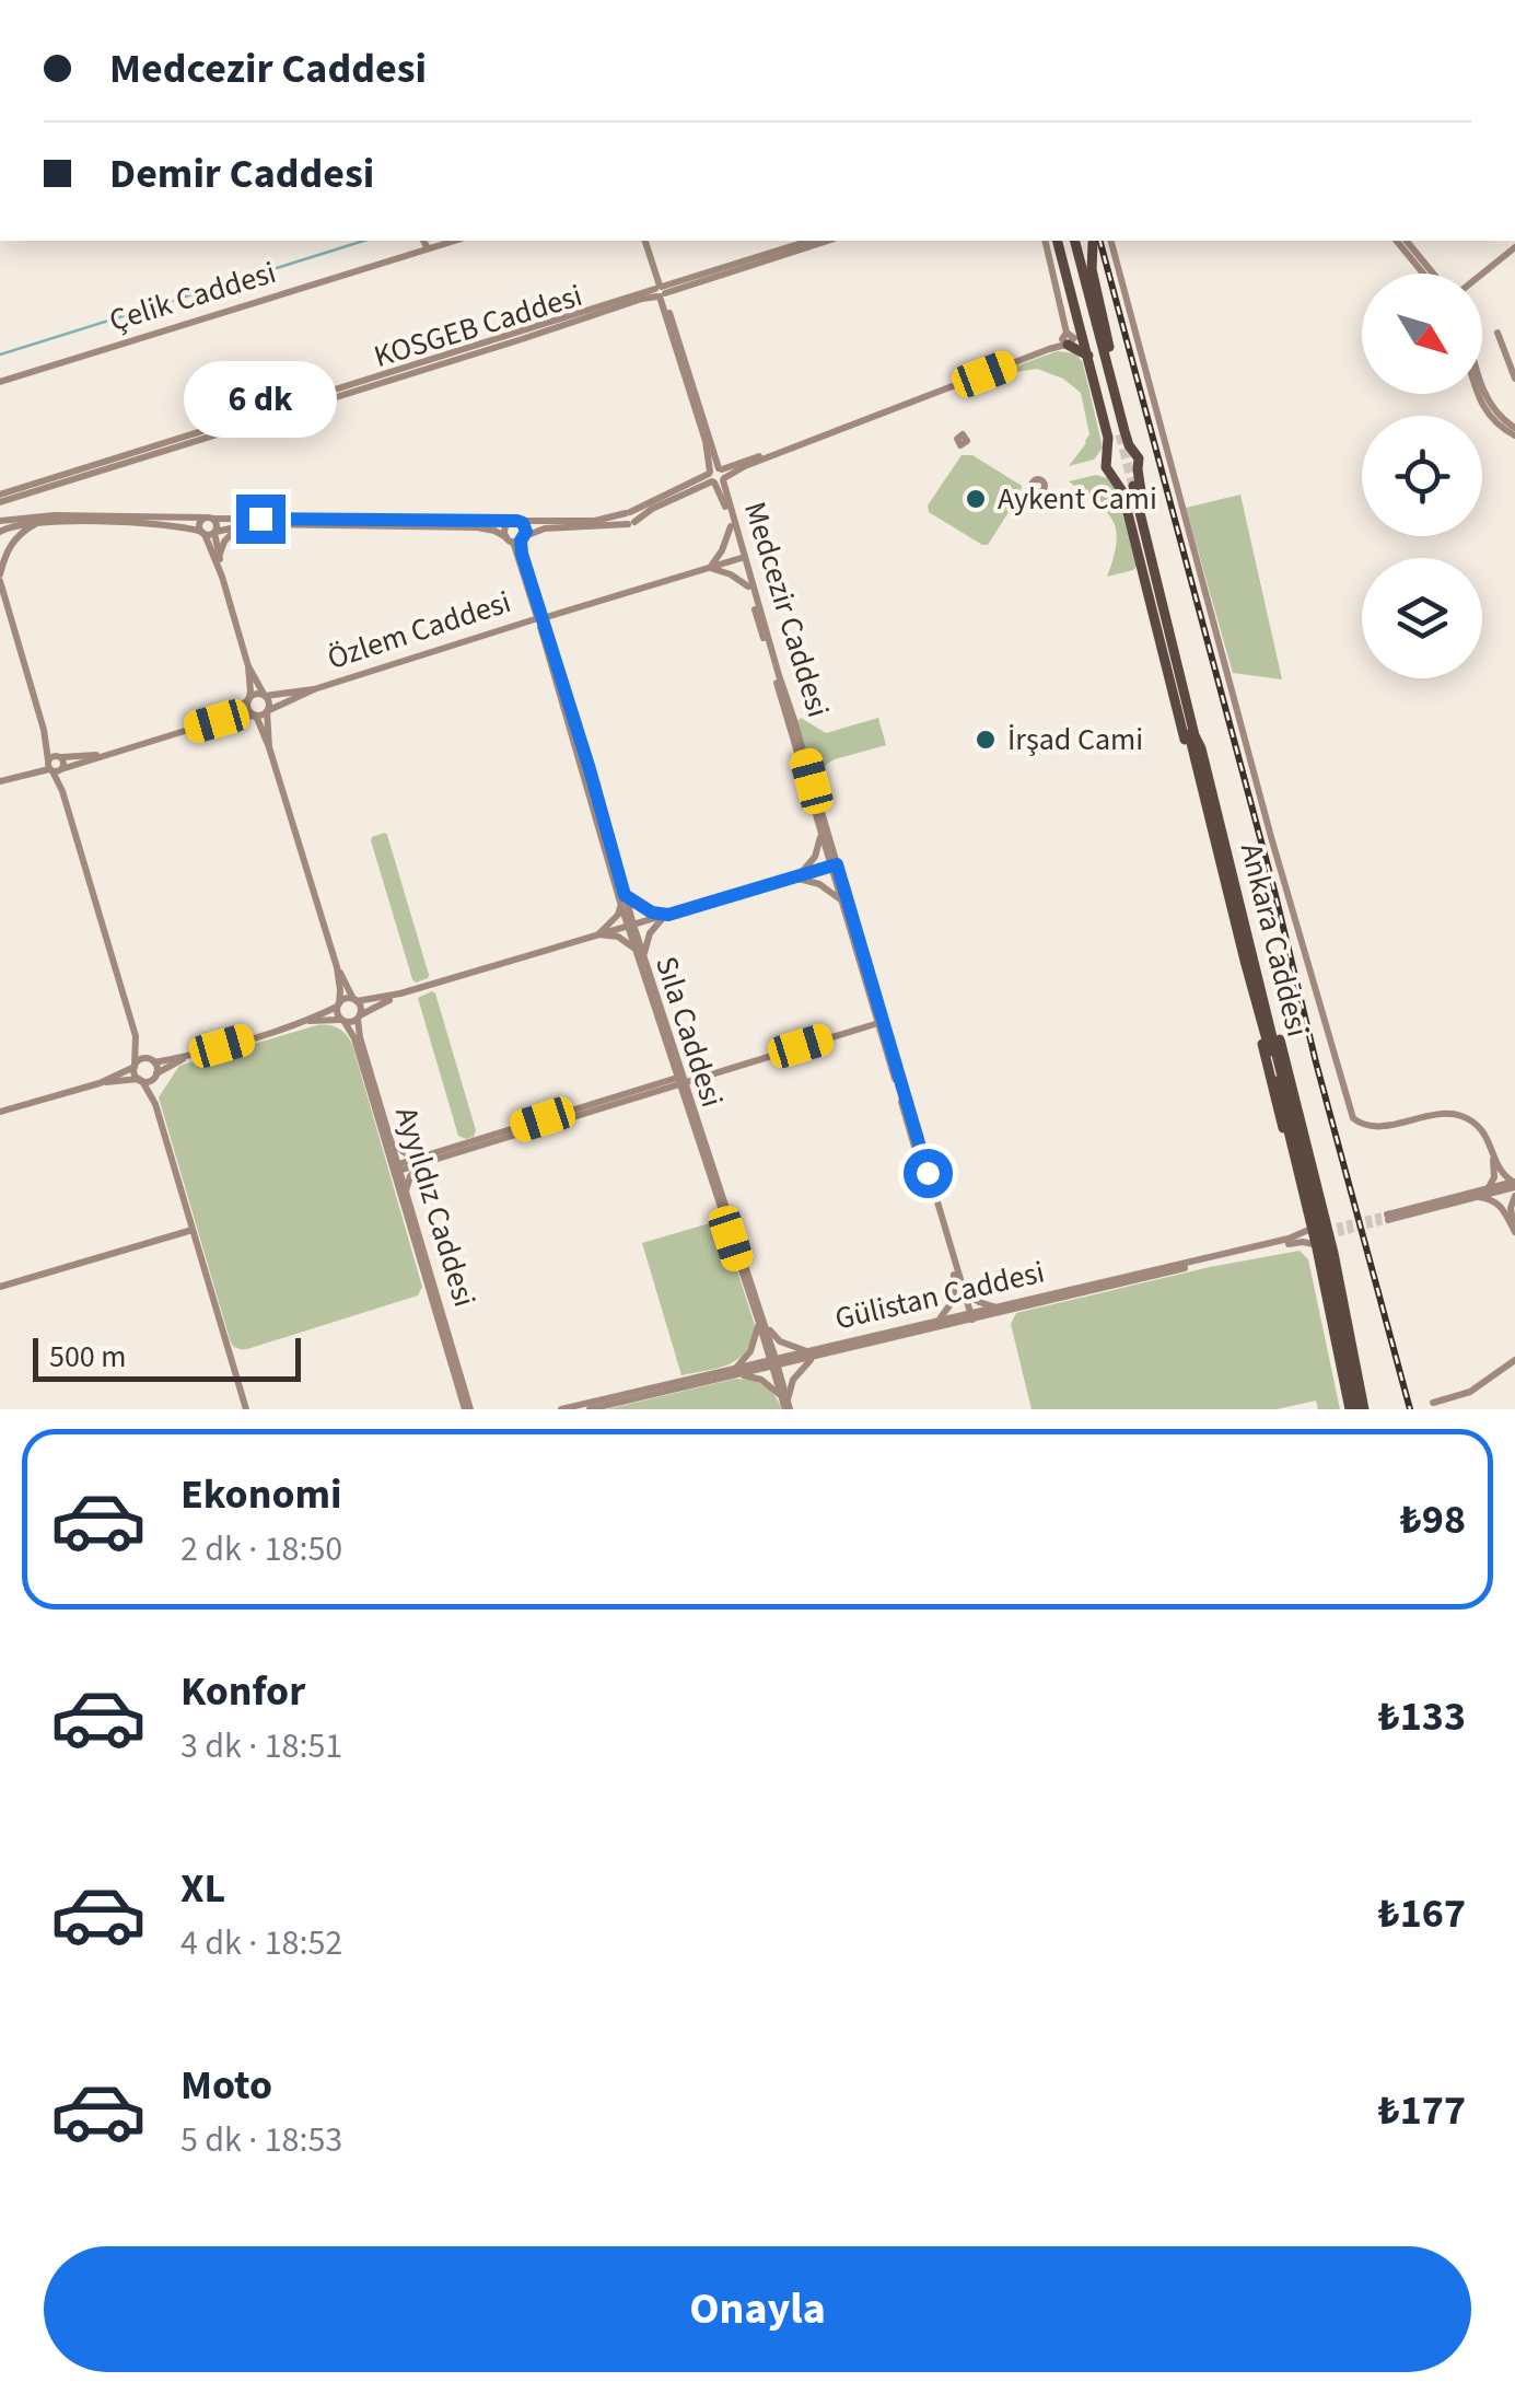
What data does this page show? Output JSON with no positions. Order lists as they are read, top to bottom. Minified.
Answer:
{"streets":{"highway":["Ankara Caddesi"],"street":["Çelik Caddesi","KOSGEB Caddesi","Medcezir Caddesi","Özlem Caddesi","Sıla Caddesi","Ayyıldız Caddesi","Gülistan Caddesi"]},"crossings":[["KOSGEB Caddesi","Medcezir Caddesi"],["Medcezir Caddesi","Özlem Caddesi"],["Medcezir Caddesi","Gülistan Caddesi"],["Özlem Caddesi","Sıla Caddesi"],["Sıla Caddesi","Gülistan Caddesi"]],"places":["Aykent Cami","İrşad Cami"],"scale_bar":"500 m","north":"bottom right","page":{"banner":["Medcezir Caddesi","Demir Caddesi"],"bubble":"6 dk","scale":"500 m","list":[{"name":"Ekonomi","note":"2 dk · 18:50","value":"₺98"},{"name":"Konfor","note":"3 dk · 18:51","value":"₺133"},{"name":"XL","note":"4 dk · 18:52","value":"₺167"},{"name":"Moto","note":"5 dk · 18:53","value":"₺177"}],"buttons":"Onayla"}}
